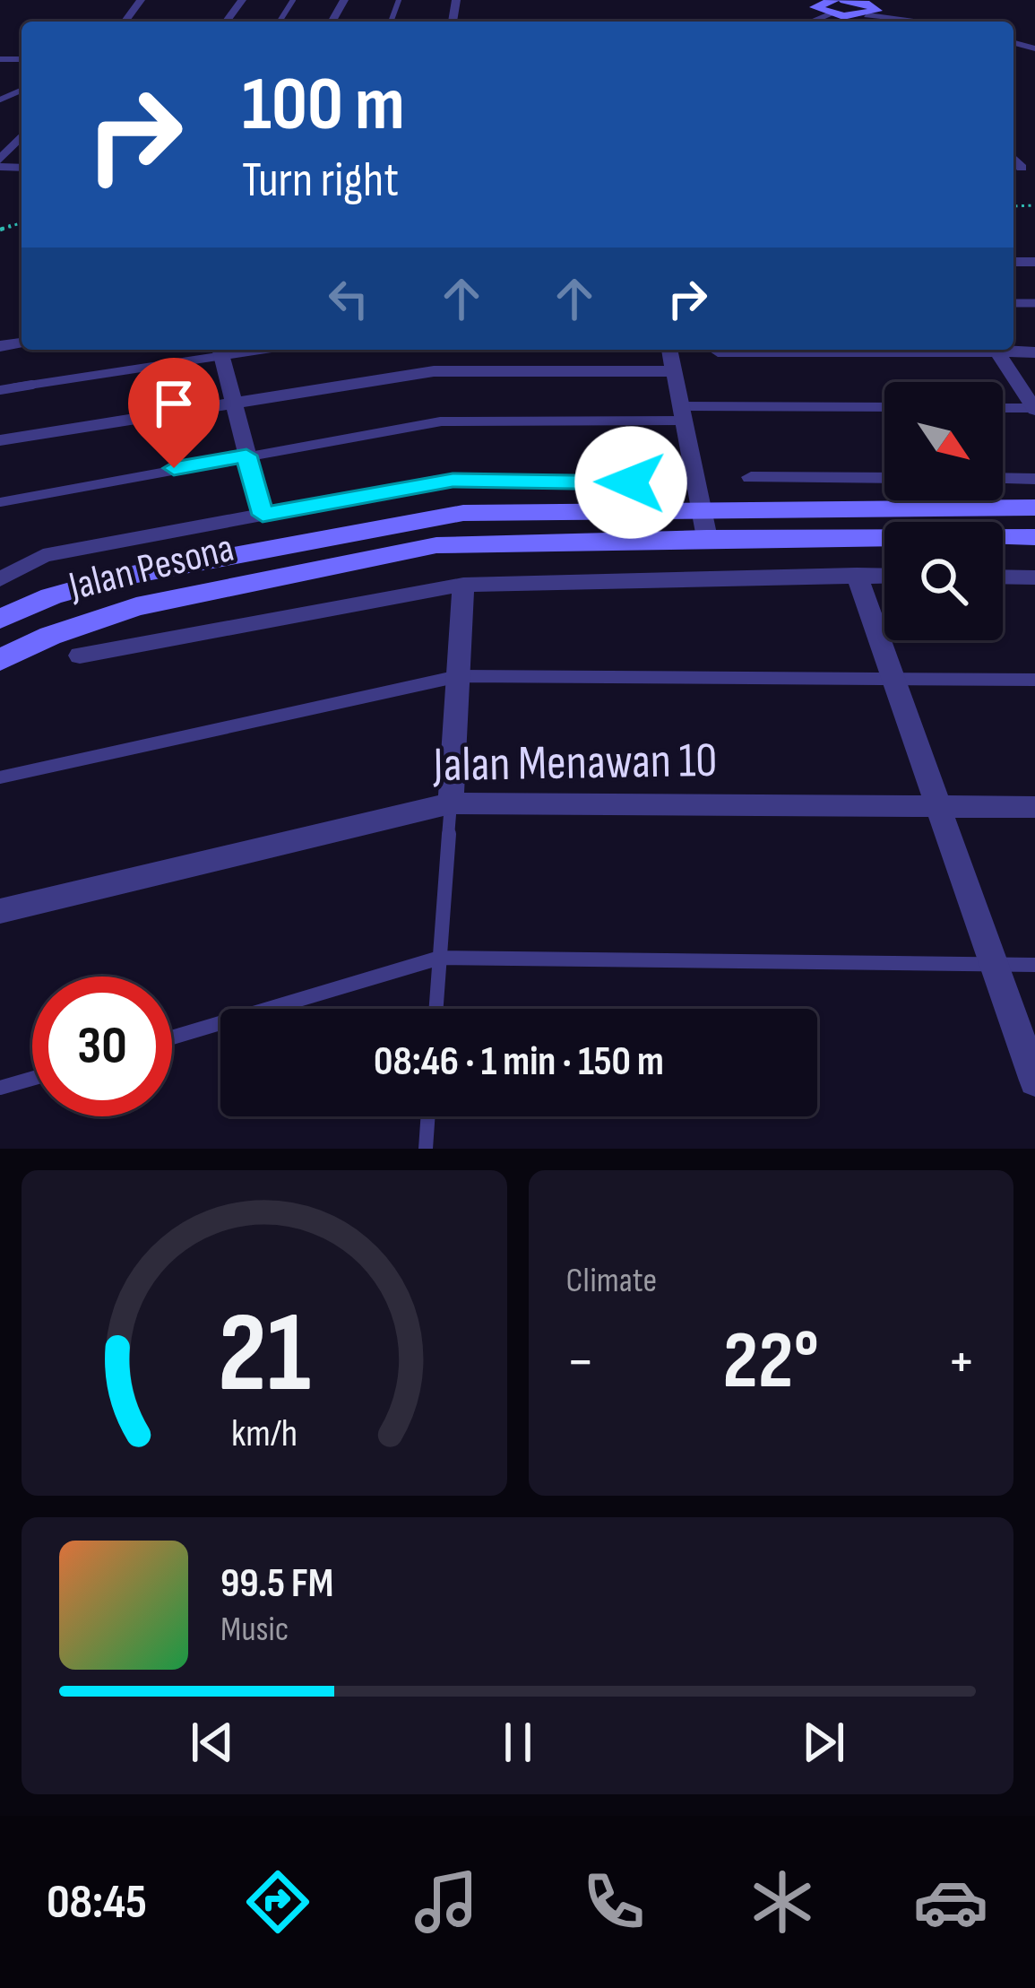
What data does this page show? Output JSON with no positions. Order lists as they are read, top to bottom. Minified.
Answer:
{"streets":{"street":["Jalan Pesona","Jalan Menawan 10"]},"north":"bottom right","page":{"turn":["100 m","Turn right"],"limit":"30","trip":"08:46 · 1 min · 150 m","tile":"Climate","heat":["−","22°","+"],"song":["99.5 FM","Music"],"tabs":"08:45","gauge":["21","km/h"]}}
